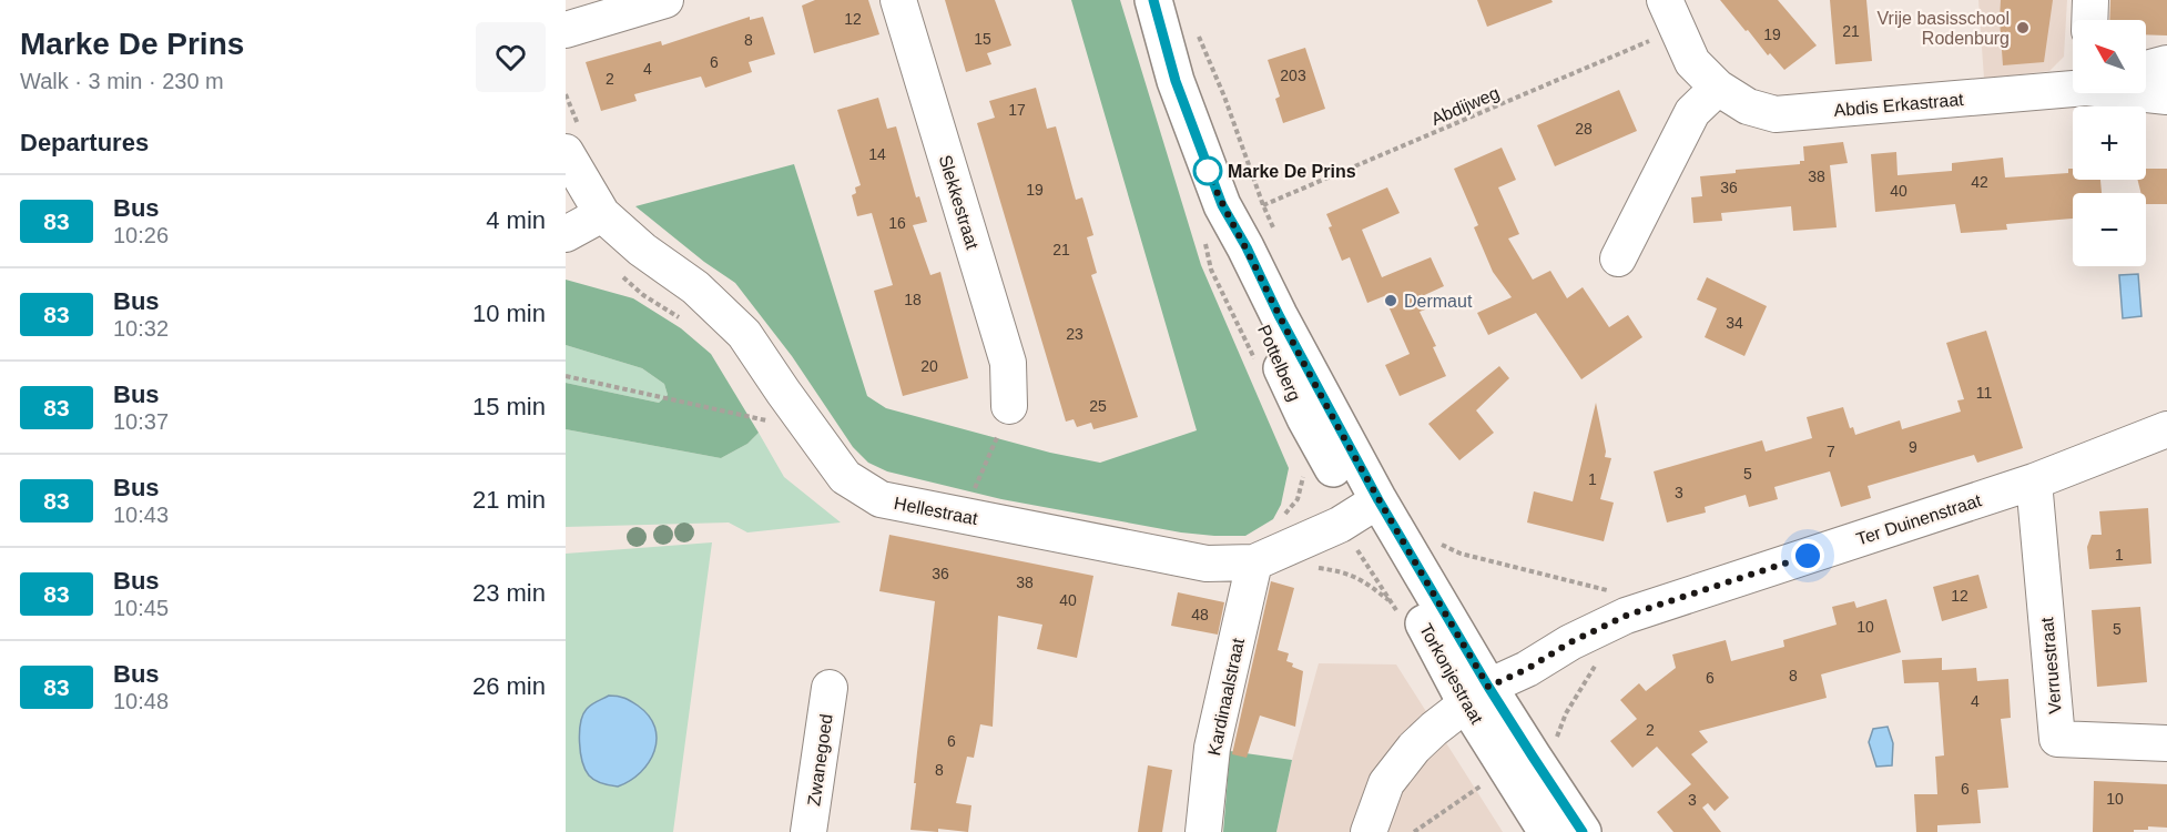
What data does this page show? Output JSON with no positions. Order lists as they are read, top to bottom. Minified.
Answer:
{"streets":{"main road":["Pottelberg","Torkonjestraat"],"street":["Abdis Erkastraat","Slekkestraat","Hellestraat","Ter Duinenstraat","Verruestraat","Kardinaalstraat","Zwanegoed"],"path":["Abdijweg"]},"crossings":[["Abdis Erkastraat","Abdijweg"],["Pottelberg","Hellestraat"],["Pottelberg","Torkonjestraat"],["Hellestraat","Torkonjestraat"],["Hellestraat","Kardinaalstraat"],["Ter Duinenstraat","Verruestraat"],["Ter Duinenstraat","Torkonjestraat"]],"places":["Vrije basisschool Rodenburg","Marke De Prins","Dermaut"],"lines":["bus line 83"],"house_numbers":["12","21","19","15","8","6","4","203","2","17","28","14","38","42","36","19","40","16","21","18","34","23","20","11","25","9","7","5","1","3","1","36","38","12","40","48","10","5","8","6","4","2","6","8","6","10","3"],"north":"top left","page":{"heading":[["Marke De Prins","Walk · 3 min · 230 m"],"Departures"],"map_buttons":["+","−"],"list":[{"mark":"83","name":"Bus","note":"10:26","value":"4 min"},{"mark":"83","name":"Bus","note":"10:32","value":"10 min"},{"mark":"83","name":"Bus","note":"10:37","value":"15 min"},{"mark":"83","name":"Bus","note":"10:43","value":"21 min"},{"mark":"83","name":"Bus","note":"10:45","value":"23 min"},{"mark":"83","name":"Bus","note":"10:48","value":"26 min"}]}}
